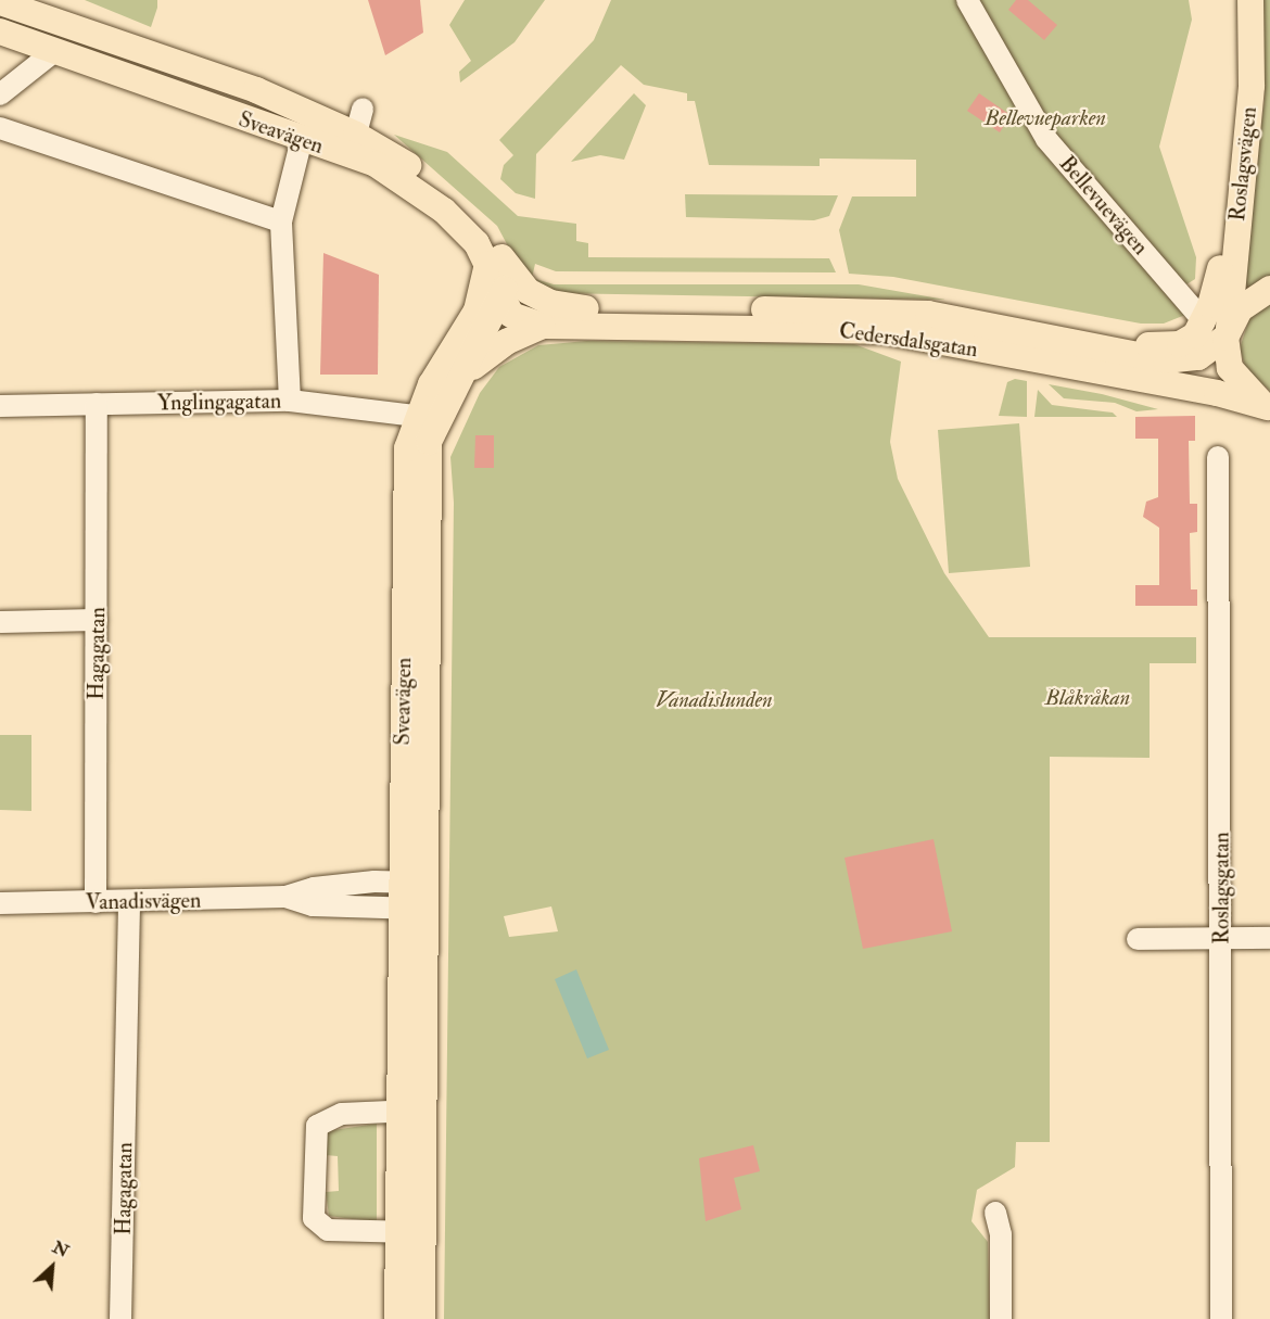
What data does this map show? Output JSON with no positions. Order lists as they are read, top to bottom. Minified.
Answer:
{"streets":{"main road":["Sveavägen","Roslagsvägen","Cedersdalsgatan"],"street":["Bellevuevägen","Ynglingagatan","Hagagatan","Roslagsgatan","Vanadisvägen"]},"crossings":[["Sveavägen","Cedersdalsgatan"],["Sveavägen","Ynglingagatan"],["Sveavägen","Vanadisvägen"],["Roslagsvägen","Bellevuevägen"],["Roslagsvägen","Cedersdalsgatan"],["Bellevuevägen","Cedersdalsgatan"],["Ynglingagatan","Hagagatan"],["Hagagatan","Vanadisvägen"]],"parks":["Bellevueparken","Blåkråkan","Vanadislunden"],"north":"top right"}
